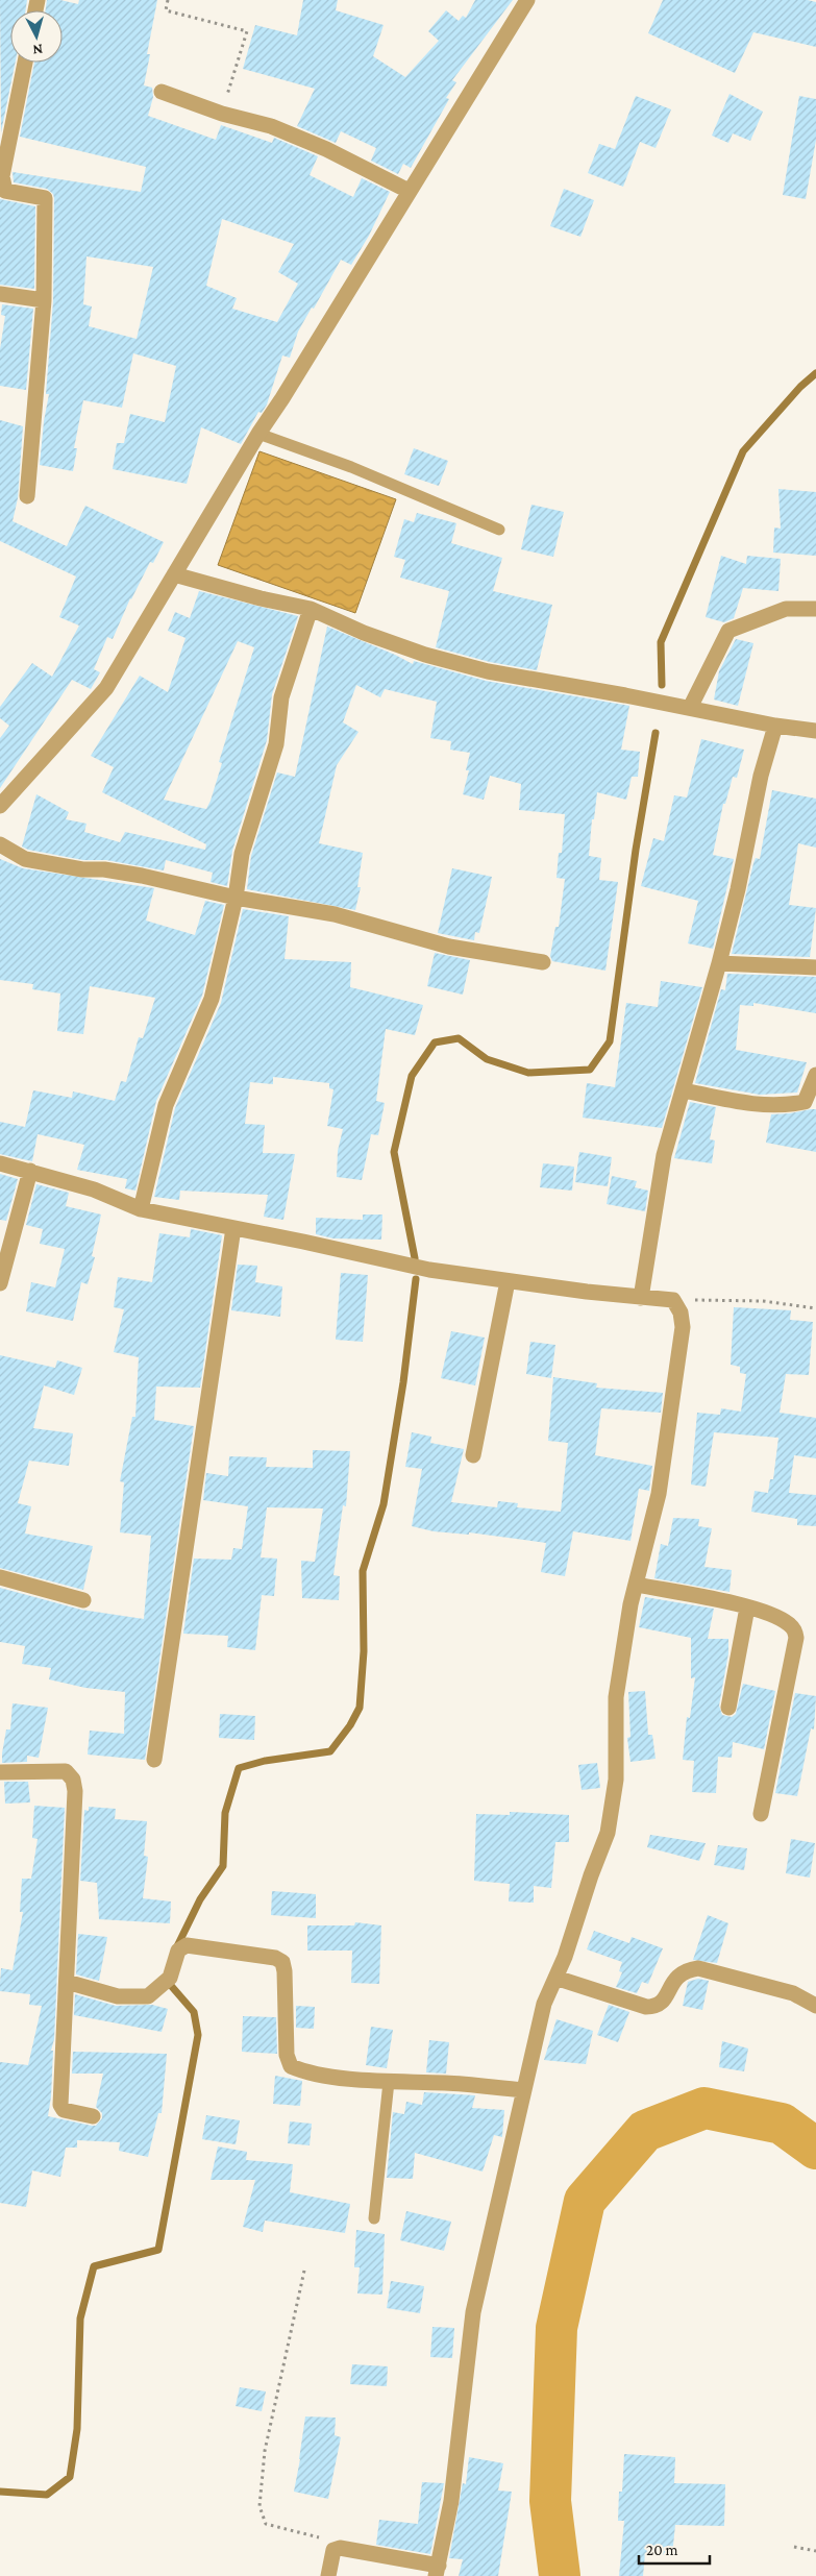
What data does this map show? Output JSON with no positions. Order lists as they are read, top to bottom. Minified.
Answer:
{"scale_bar":"20 m","north":"bottom"}
